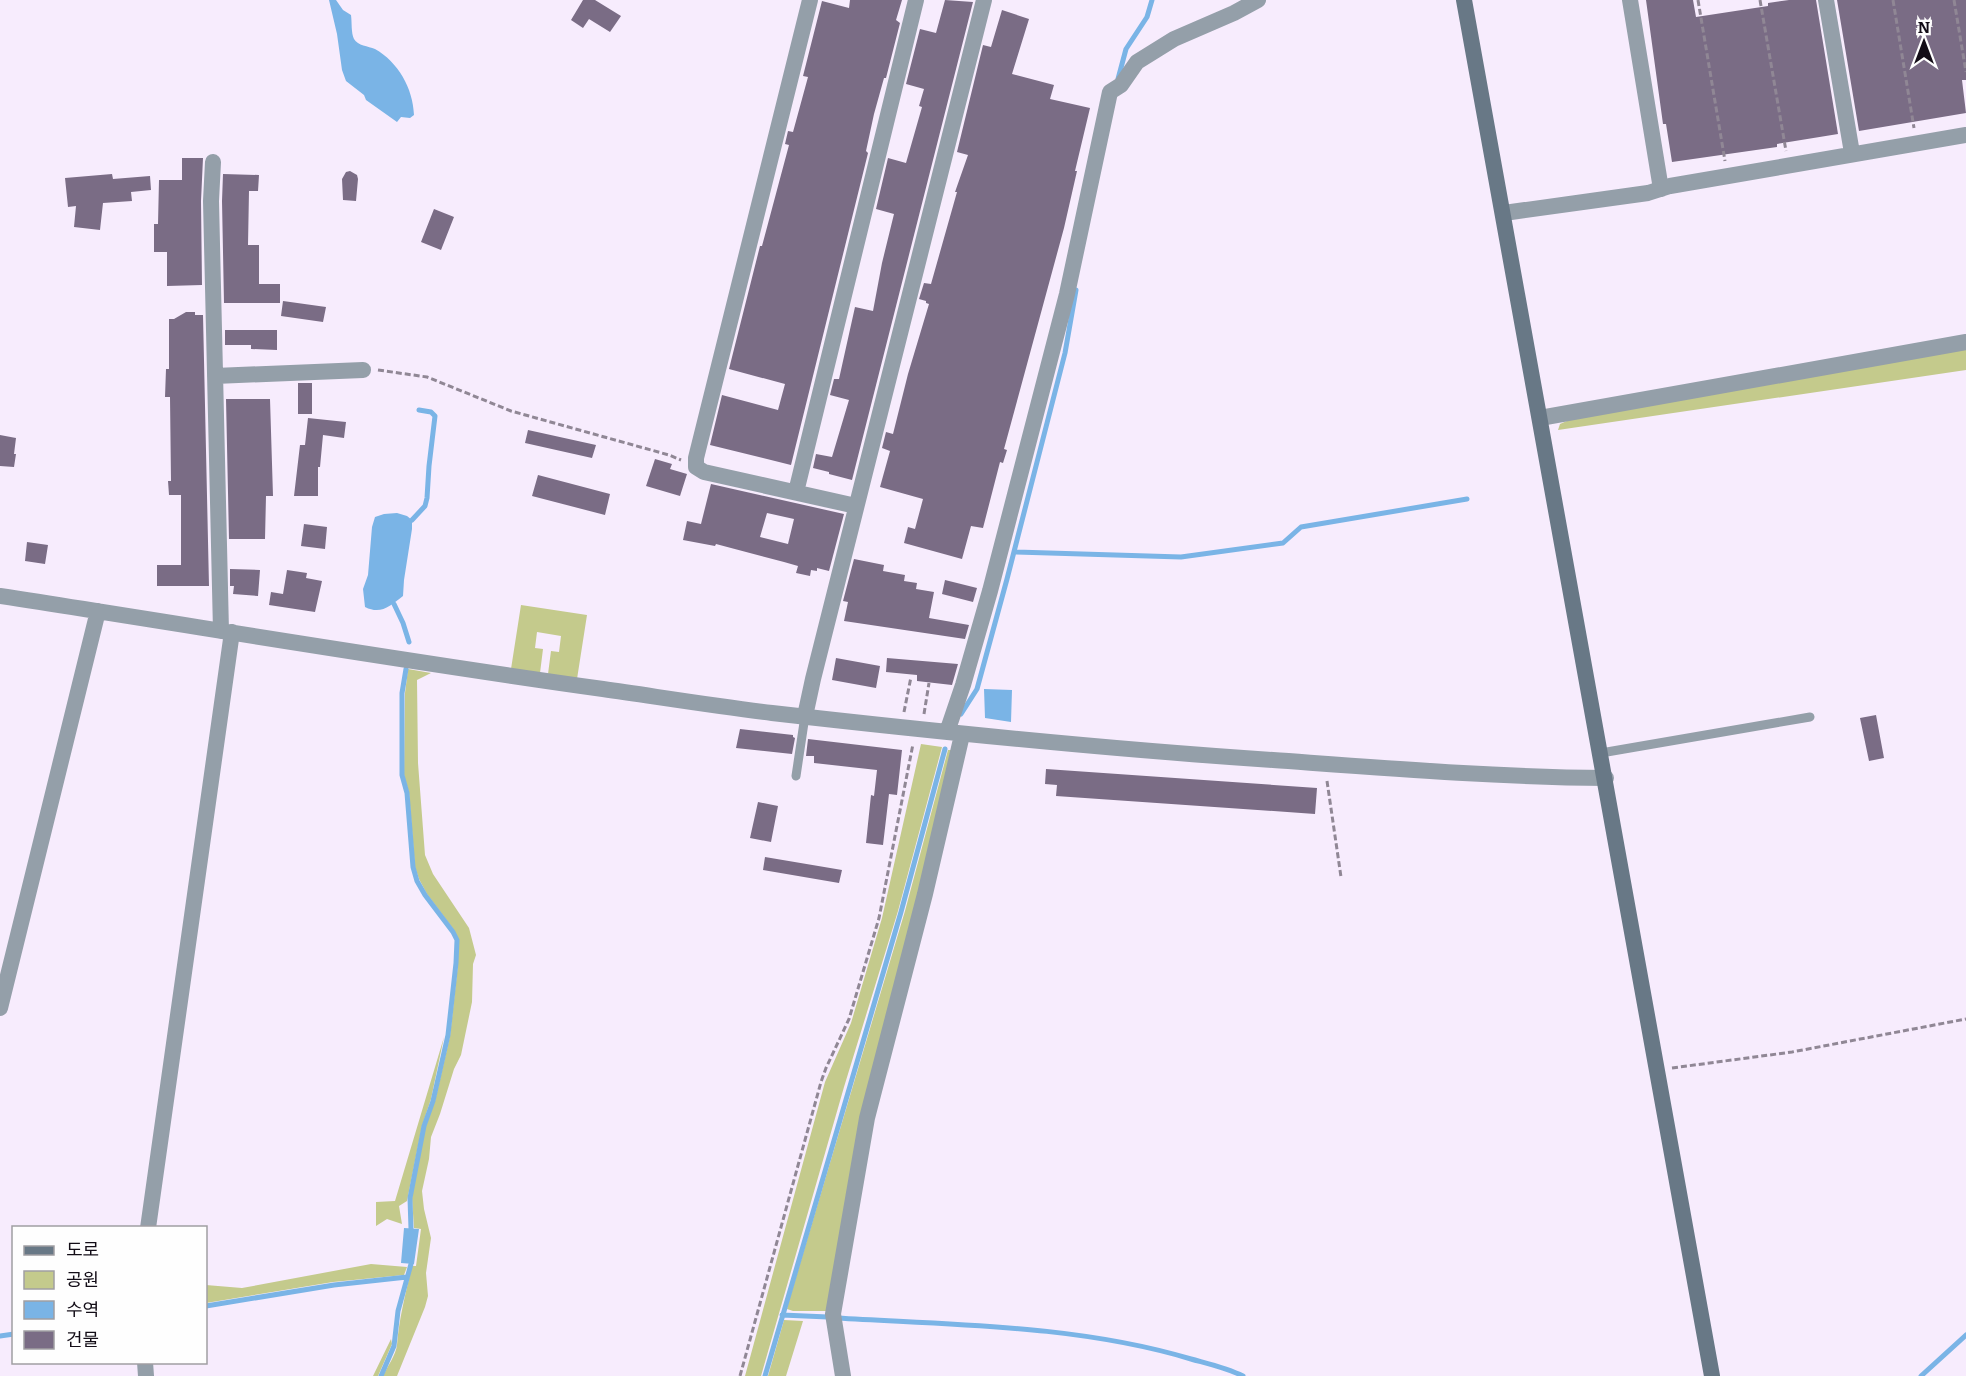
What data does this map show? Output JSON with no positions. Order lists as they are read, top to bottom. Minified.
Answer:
{"legend":["도로","공원","수역","건물"],"north":"top"}
